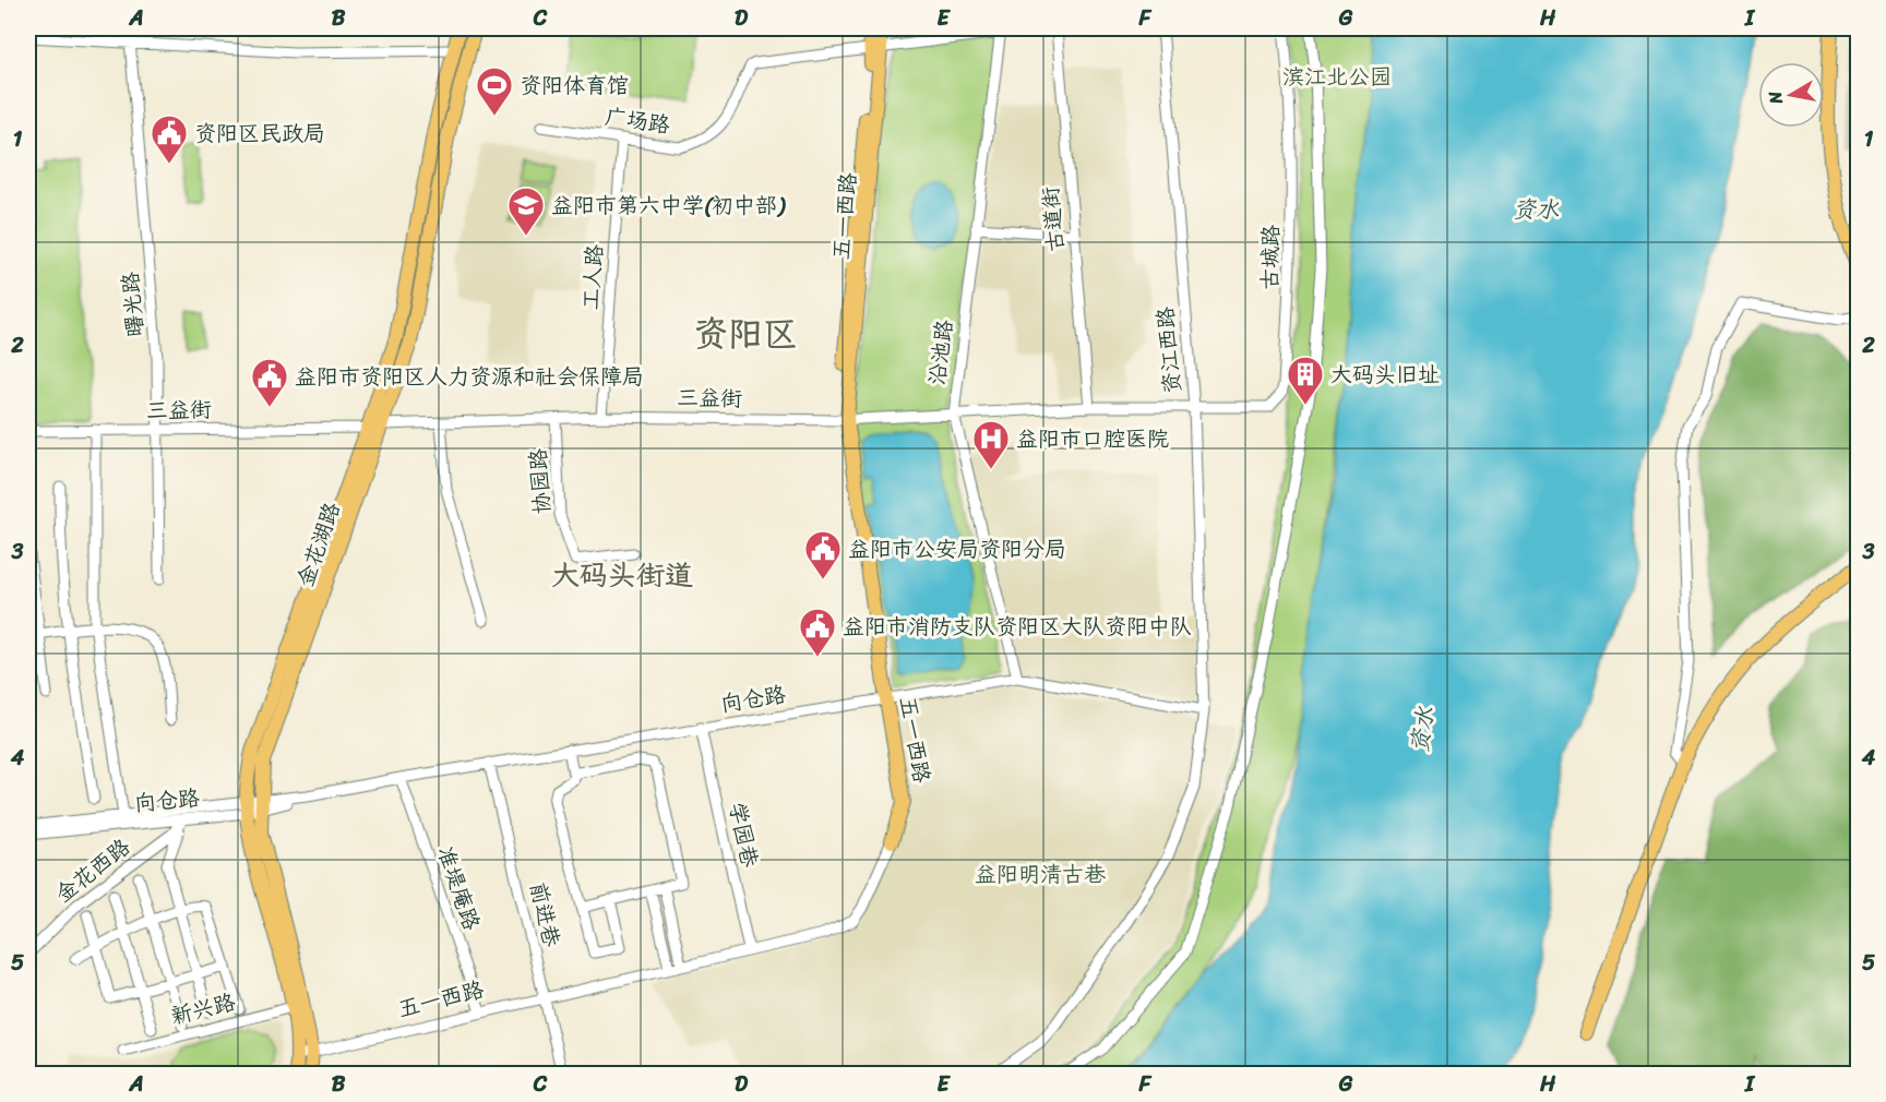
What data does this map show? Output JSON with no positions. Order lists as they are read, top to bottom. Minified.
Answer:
{"streets":{"main road":["五一西路","金花湖路"],"street":["广场路","古道街","古城路","工人路","曙光路","资江西路","沿池路","三益街","协园路","向仓路","学园巷","金花西路","准堤庵路","前进巷","新兴路"]},"crossings":[["广场路","五一西路"],["广场路","工人路"],["广场路","沿池路"],["五一西路","三益街"],["五一西路","金花湖路"],["五一西路","向仓路"],["五一西路","学园巷"],["五一西路","准堤庵路"],["五一西路","前进巷"],["古道街","三益街"],["古城路","资江西路"],["古城路","三益街"],["工人路","三益街"],["曙光路","三益街"],["资江西路","三益街"],["资江西路","向仓路"],["沿池路","三益街"],["沿池路","向仓路"],["三益街","协园路"],["三益街","金花湖路"],["金花湖路","向仓路"],["向仓路","学园巷"],["向仓路","金花西路"],["向仓路","准堤庵路"],["向仓路","前进巷"]],"districts":["资阳区","大码头街道"],"water":["资水"],"parks":["滨江北公园","益阳明清古巷"],"places":{"sports":["资阳体育馆"],"public building":["资阳区民政局","益阳市资阳区人力资源和社会保障局","益阳市公安局资阳分局","益阳市消防支队资阳区大队资阳中队"],"school or university":["益阳市第六中学(初中部)"],"building":["大码头旧址"],"hospital":["益阳市口腔医院"]},"north":"left","grid":{"columns":["A","B","C","D","E","F","G","H","I"],"rows":["1","2","3","4","5"]}}
